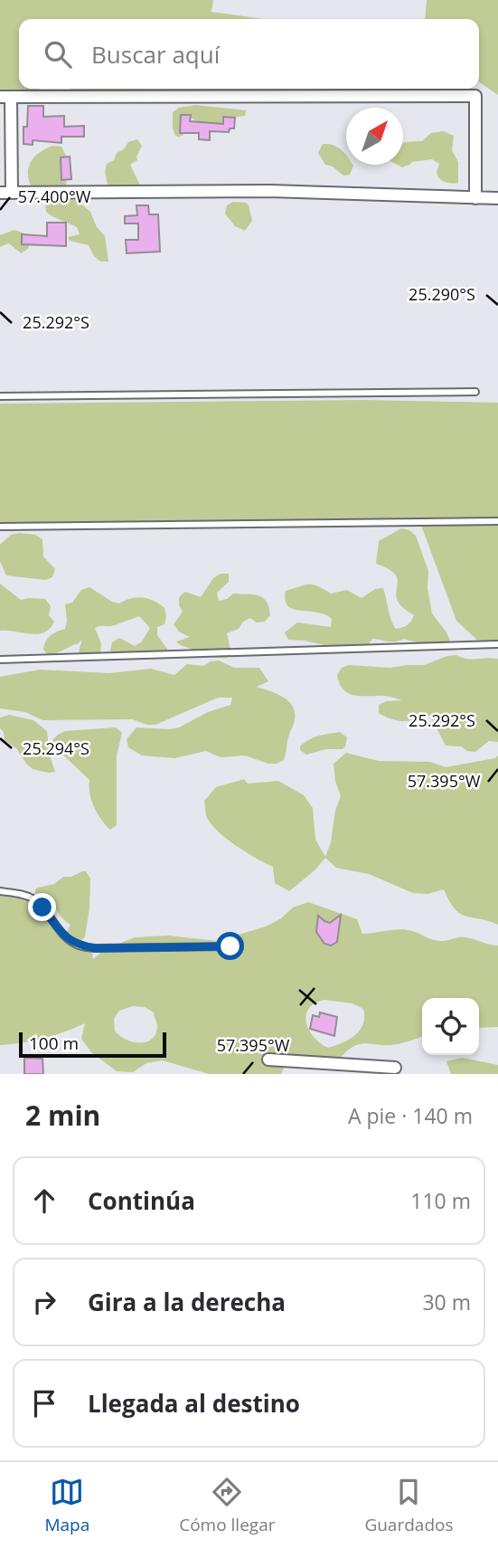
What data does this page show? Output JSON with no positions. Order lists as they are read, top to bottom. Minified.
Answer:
{"scale_bar":"100 m","north":"top right","page":{"search":"Buscar aquí","scale":"100 m","heading":["2 min","A pie · 140 m"],"list":[["Continúa","110 m"],["Gira a la derecha","30 m"],"Llegada al destino"],"nav":["Mapa","Cómo llegar","Guardados"]},"coordinates":["57.400°W","25.290°S","25.292°S","25.294°S","57.395°W"]}
